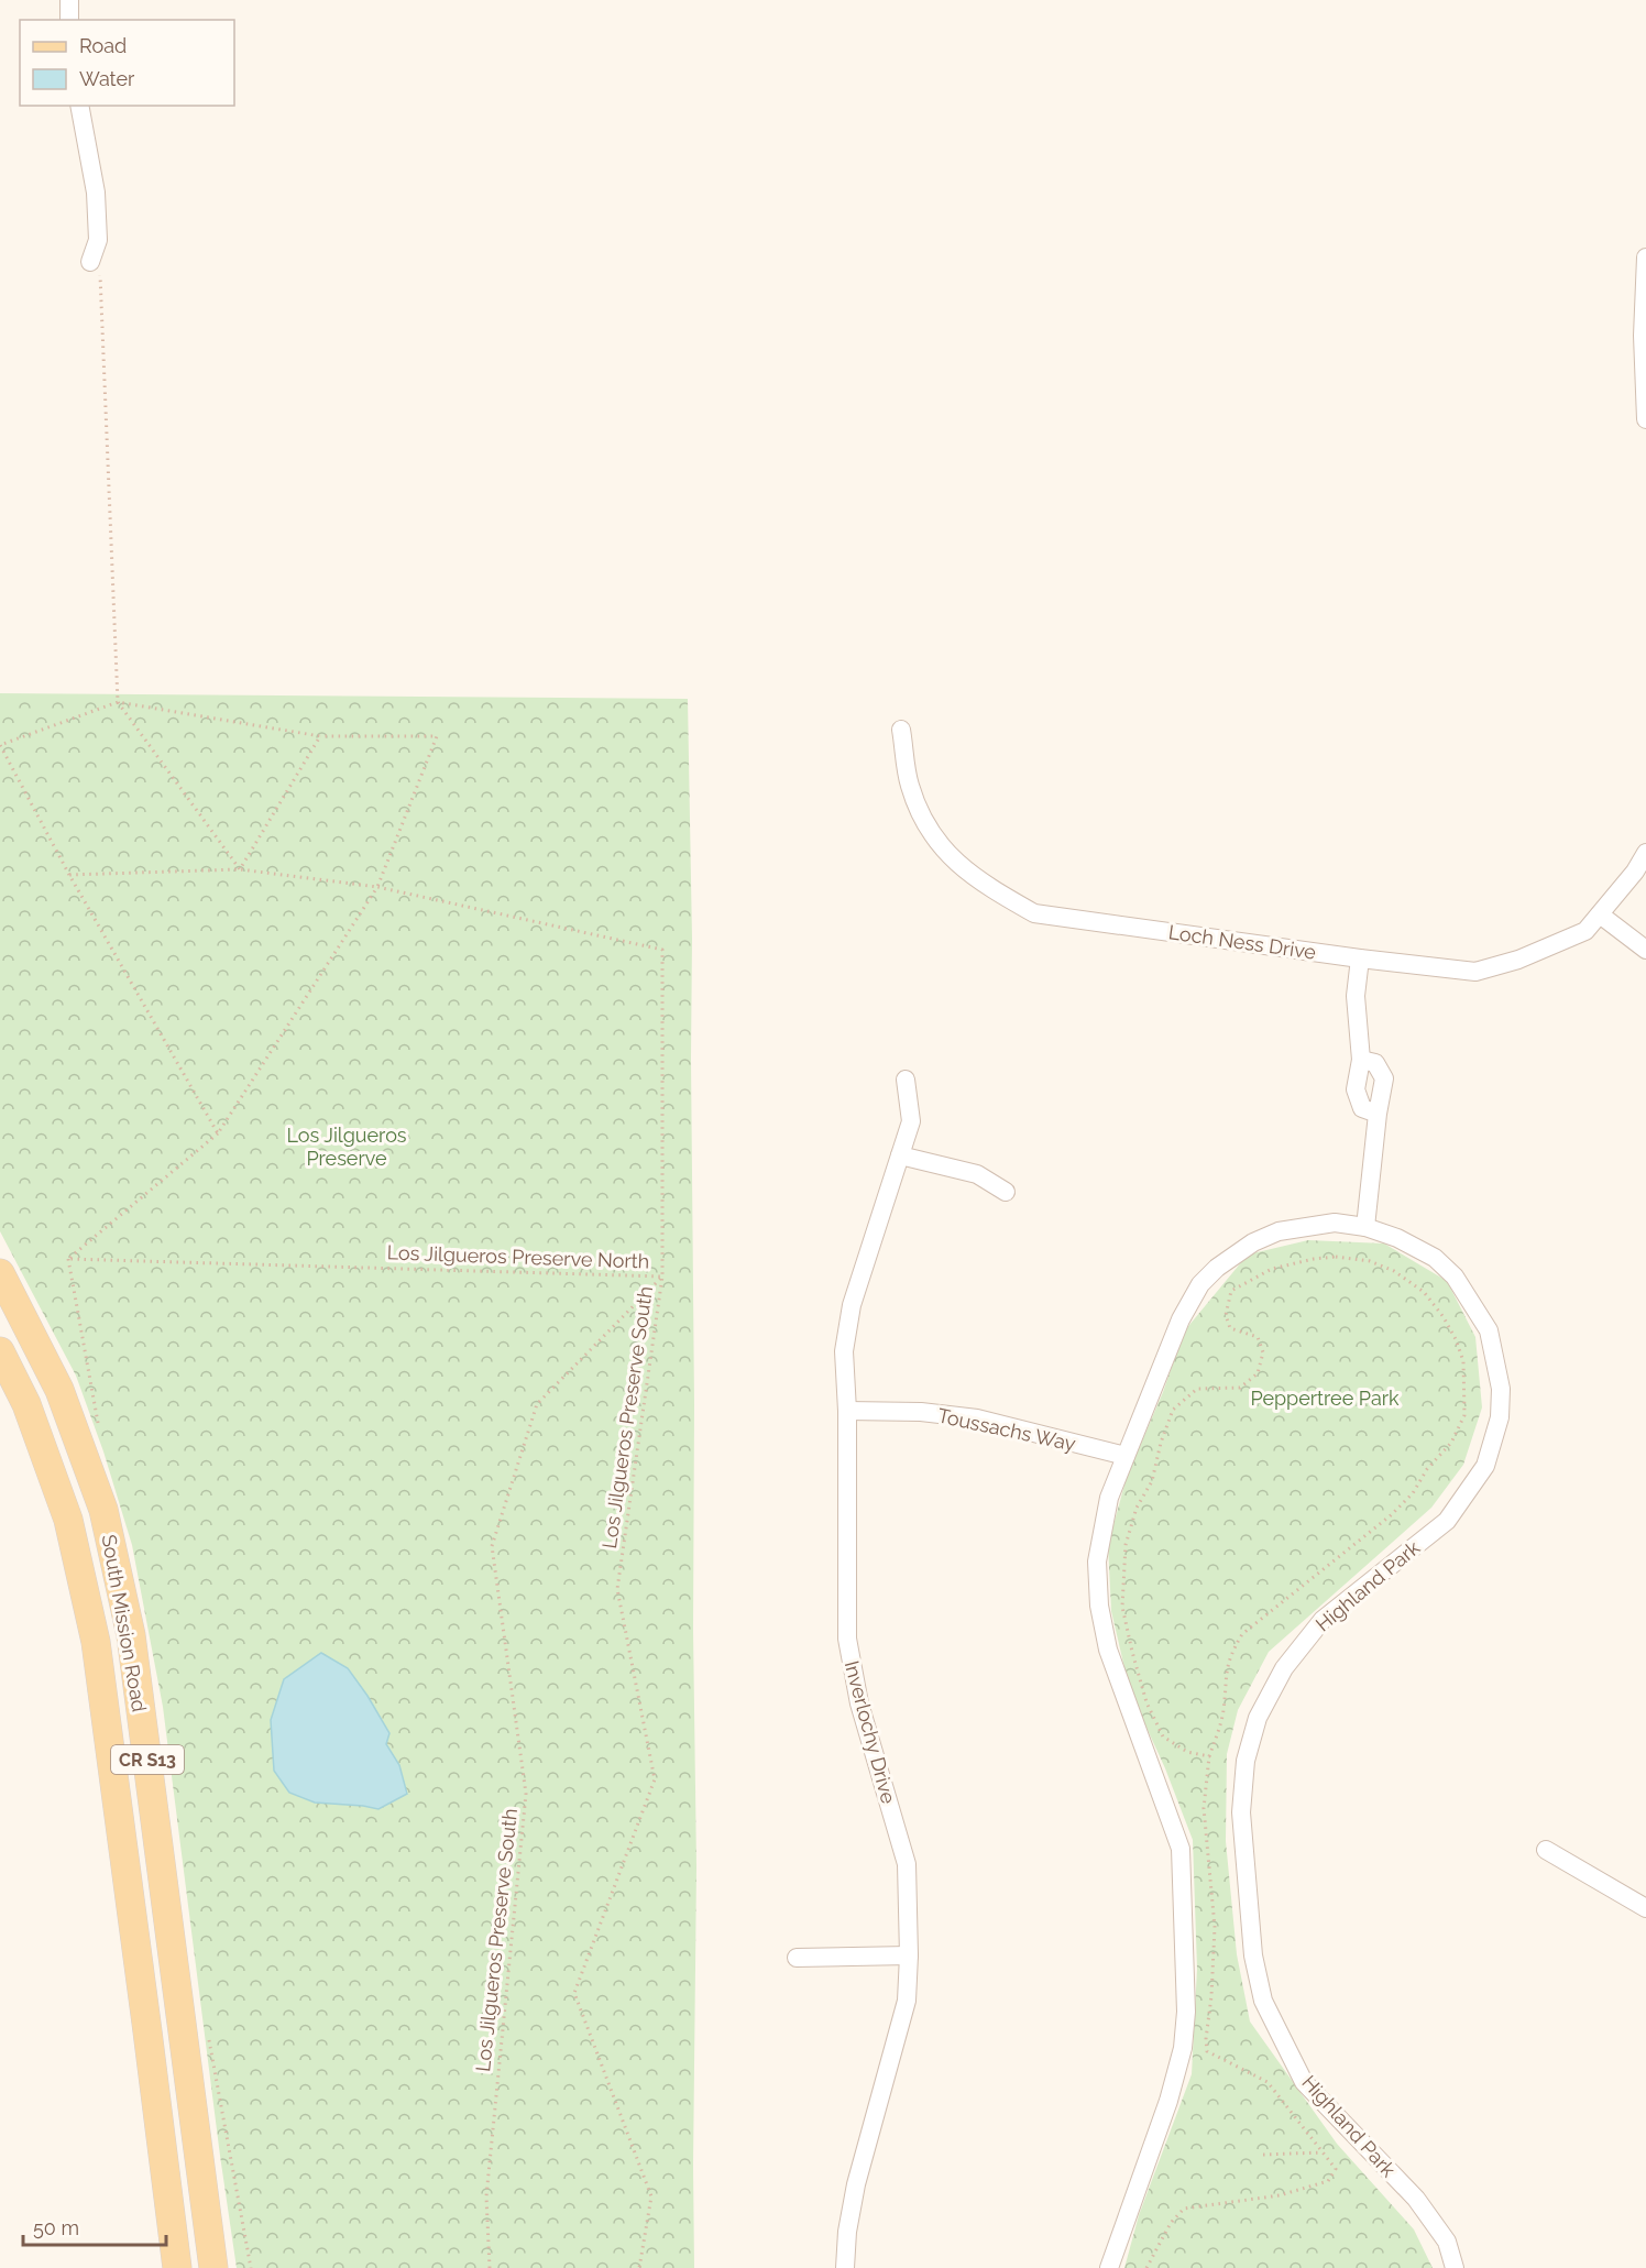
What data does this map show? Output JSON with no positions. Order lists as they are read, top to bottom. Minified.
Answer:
{"streets":{"main road":["South Mission Road","CR S13"],"street":["Loch Ness Drive","Toussachs Way","Highland Park","Inverlochy Drive"],"path":["Los Jilgueros Preserve North","Los Jilgueros Preserve South"]},"crossings":[["Los Jilgueros Preserve North","Los Jilgueros Preserve South"],["Toussachs Way","Highland Park"],["Toussachs Way","Inverlochy Drive"]],"parks":["Los Jilgueros Preserve","Peppertree Park"],"legend":["Road","Water"],"scale_bar":"50 m"}
